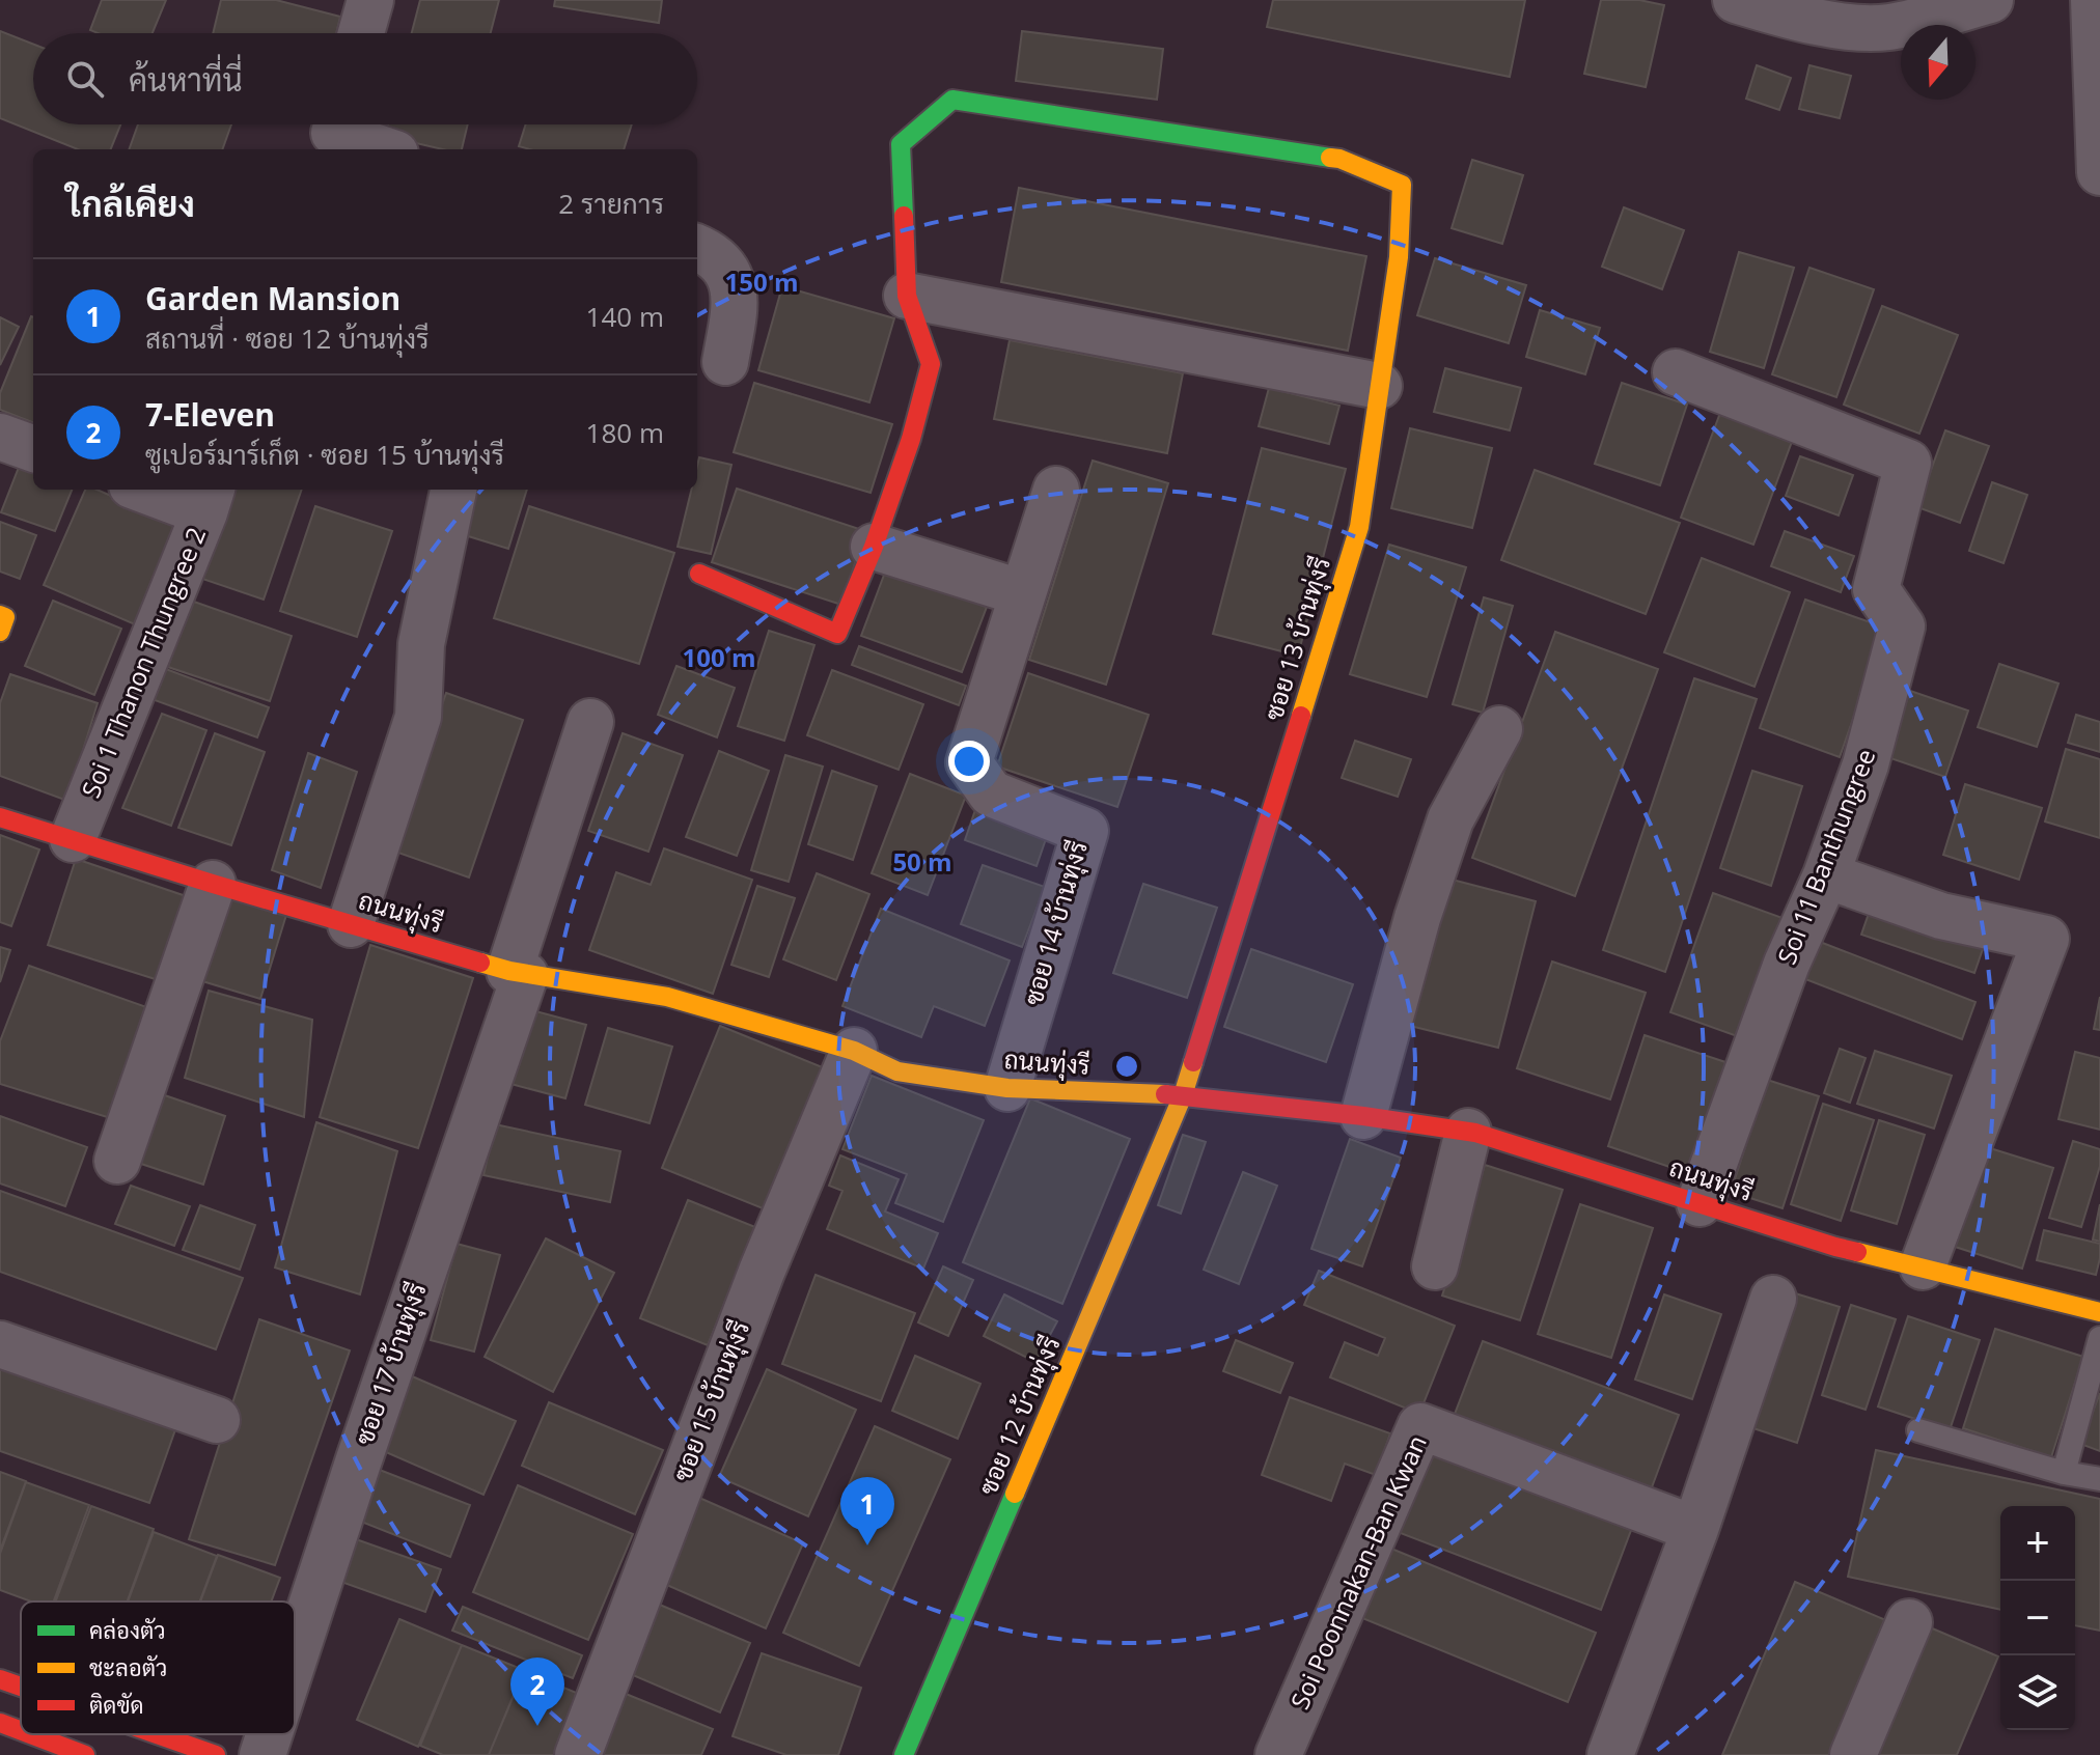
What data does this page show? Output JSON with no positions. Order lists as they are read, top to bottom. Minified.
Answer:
{"streets":{"street":["ซอย 13 บ้านทุ่งรี","Soi 1 Thanon Thungree 2","Soi 11 Banthungree","ถนนทุ่งรี","ซอย 14 บ้านทุ่งรี","ซอย 17 บ้านทุ่งรี","ซอย 15 บ้านทุ่งรี","ซอย 12 บ้านทุ่งรี","Soi Poonnakan-Ban Kwan"]},"crossings":[["ซอย 13 บ้านทุ่งรี","ถนนทุ่งรี"],["ซอย 13 บ้านทุ่งรี","ซอย 12 บ้านทุ่งรี"],["Soi 1 Thanon Thungree 2","ถนนทุ่งรี"],["Soi 11 Banthungree","ถนนทุ่งรี"],["ถนนทุ่งรี","ซอย 14 บ้านทุ่งรี"],["ถนนทุ่งรี","ซอย 17 บ้านทุ่งรี"],["ถนนทุ่งรี","ซอย 15 บ้านทุ่งรี"],["ถนนทุ่งรี","ซอย 12 บ้านทุ่งรี"]],"legend":["คล่องตัว","ชะลอตัว","ติดขัด"],"north":"bottom","page":{"search":"ค้นหาที่นี่","heading":["ใกล้เคียง","2 รายการ"],"list":[{"mark":"1","name":"Garden Mansion","note":"สถานที่ · ซอย 12 บ้านทุ่งรี","value":"140 m"},{"mark":"2","name":"7-Eleven","note":"ซูเปอร์มาร์เก็ต · ซอย 15 บ้านทุ่งรี","value":"180 m"}],"pins":["1","2"],"map_buttons":["+","−"]},"rings":["150 m","100 m","50 m"]}
